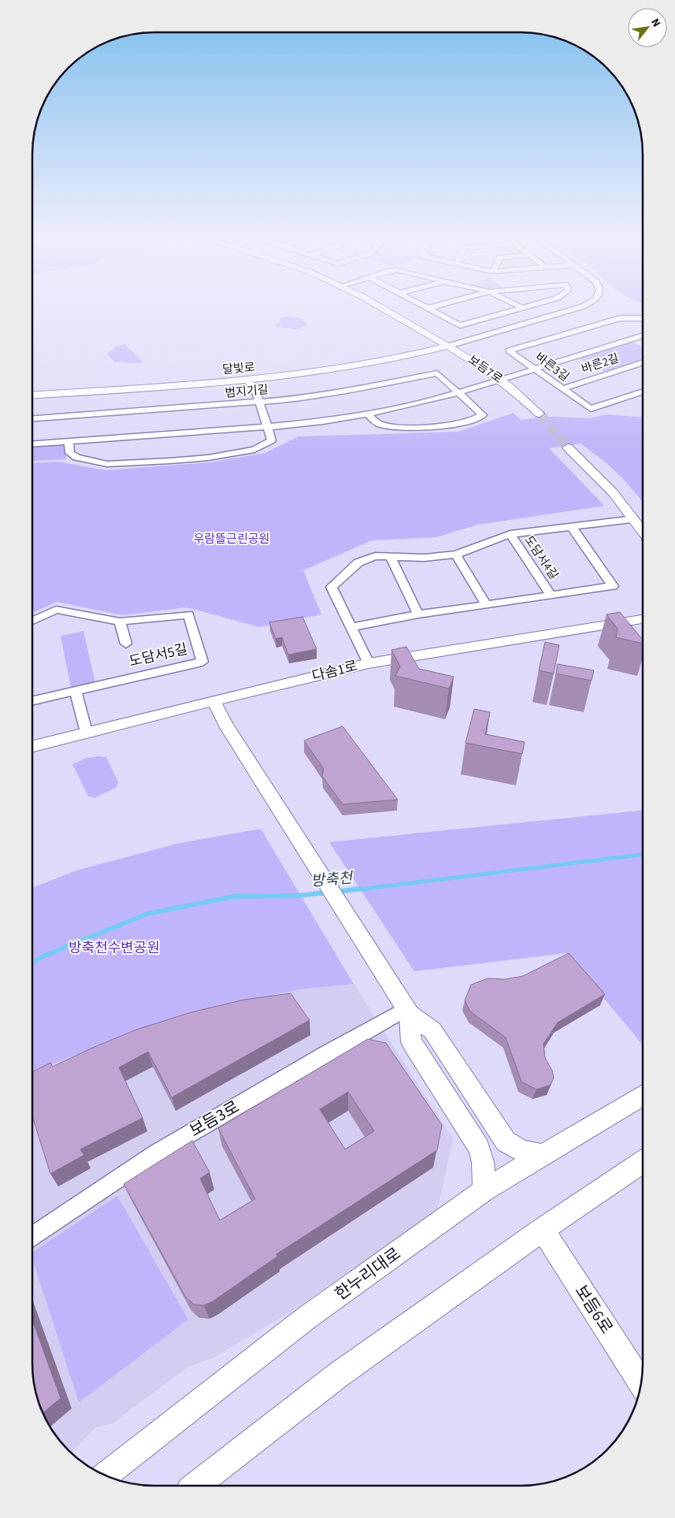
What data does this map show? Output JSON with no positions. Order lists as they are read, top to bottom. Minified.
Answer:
{"streets":{"street":["바른2길","바른3길","달빛로","보듬7로","범지기길","도담서4길","도담서5길","다솜1로","보듬3로","한누리대로","보듬6로"]},"crossings":[["바른2길","바른3길"],["달빛로","보듬7로"],["도담서4길","다솜1로"]],"water":["방축천"],"parks":["우람뜰근린공원","방축천수변공원"],"north":"top right"}
